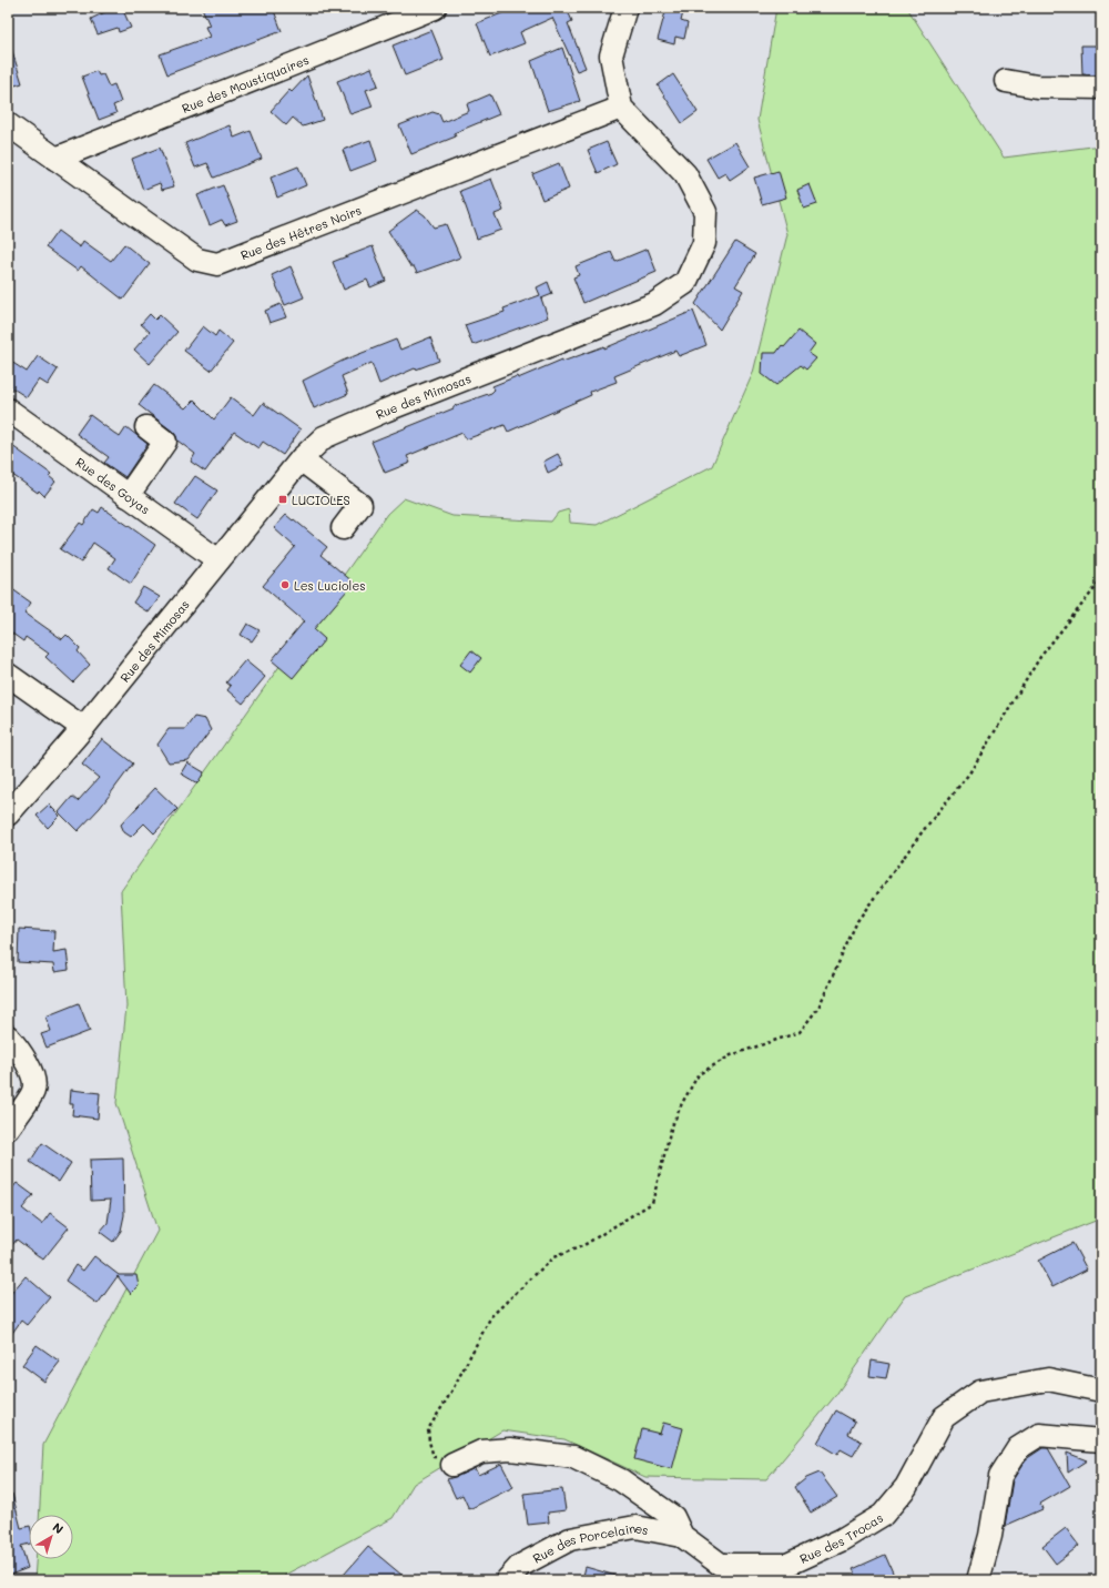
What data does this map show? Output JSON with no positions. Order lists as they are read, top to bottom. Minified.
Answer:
{"streets":{"street":["Rue des Moustiquaires","Rue des Hêtres Noirs","Rue des Mimosas","Rue des Goyas","Rue des Trocas","Rue des Porcelaines"]},"crossings":[["Rue des Moustiquaires","Rue des Hêtres Noirs"],["Rue des Hêtres Noirs","Rue des Mimosas"],["Rue des Mimosas","Rue des Goyas"],["Rue des Trocas","Rue des Porcelaines"]],"places":{"transit":["LUCIOLES"],"other":["Les Lucioles"]},"north":"top right"}
